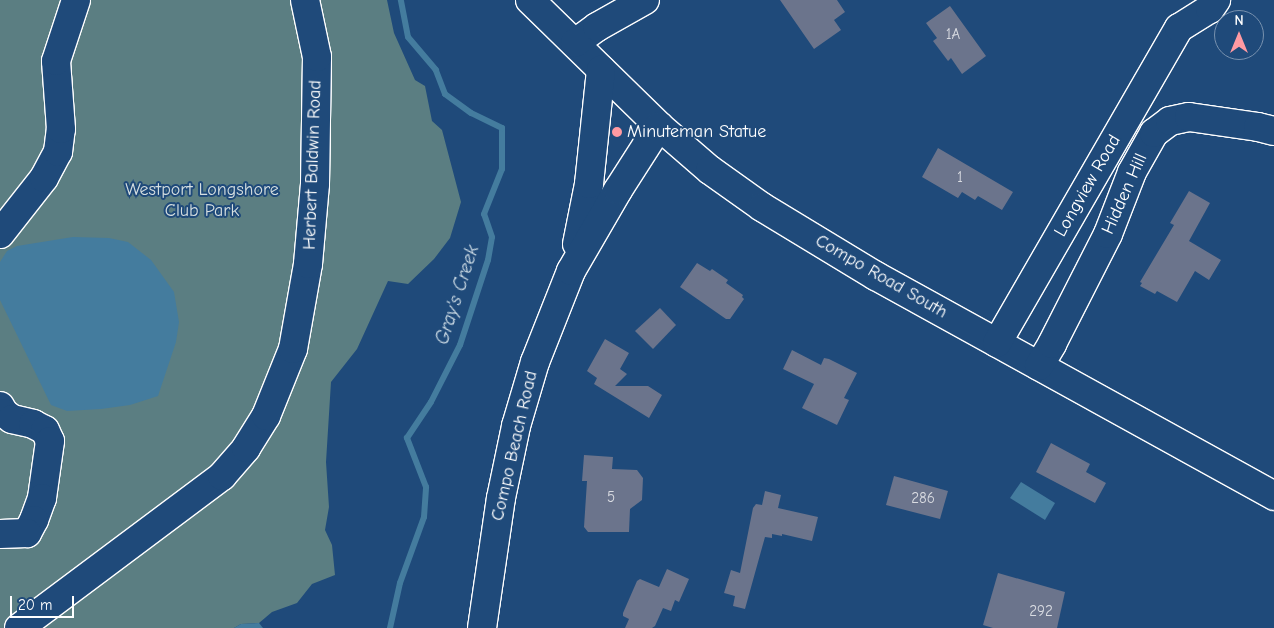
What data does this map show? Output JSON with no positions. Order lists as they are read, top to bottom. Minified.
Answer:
{"streets":{"street":["Herbert Baldwin Road","Longview Road","Hidden Hill","Compo Road South","Compo Beach Road"]},"crossings":[["Longview Road","Compo Road South"],["Hidden Hill","Compo Road South"],["Compo Road South","Compo Beach Road"]],"water":["Gray's Creek"],"parks":["Westport Longshore Club Park"],"places":["Minuteman Statue"],"house_numbers":["1A","1","5","286","292"],"scale_bar":"20 m","north":"top"}
